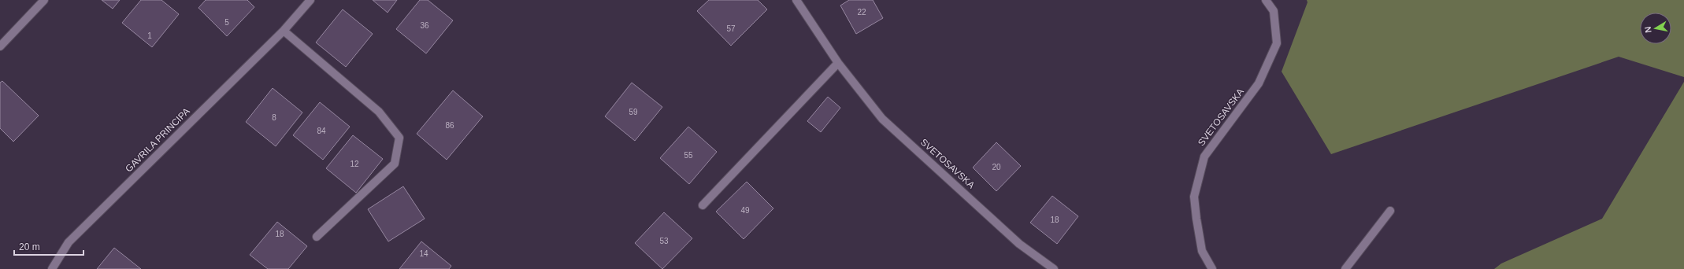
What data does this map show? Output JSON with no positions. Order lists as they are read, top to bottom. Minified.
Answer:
{"streets":{"street":["SVETOSAVSKA","GAVRILA PRINCIPA"]},"house_numbers":["22","5","36","57","1","59","8","86","84","55","12","20","49","18","18","53","14"],"scale_bar":"20 m","north":"left"}
